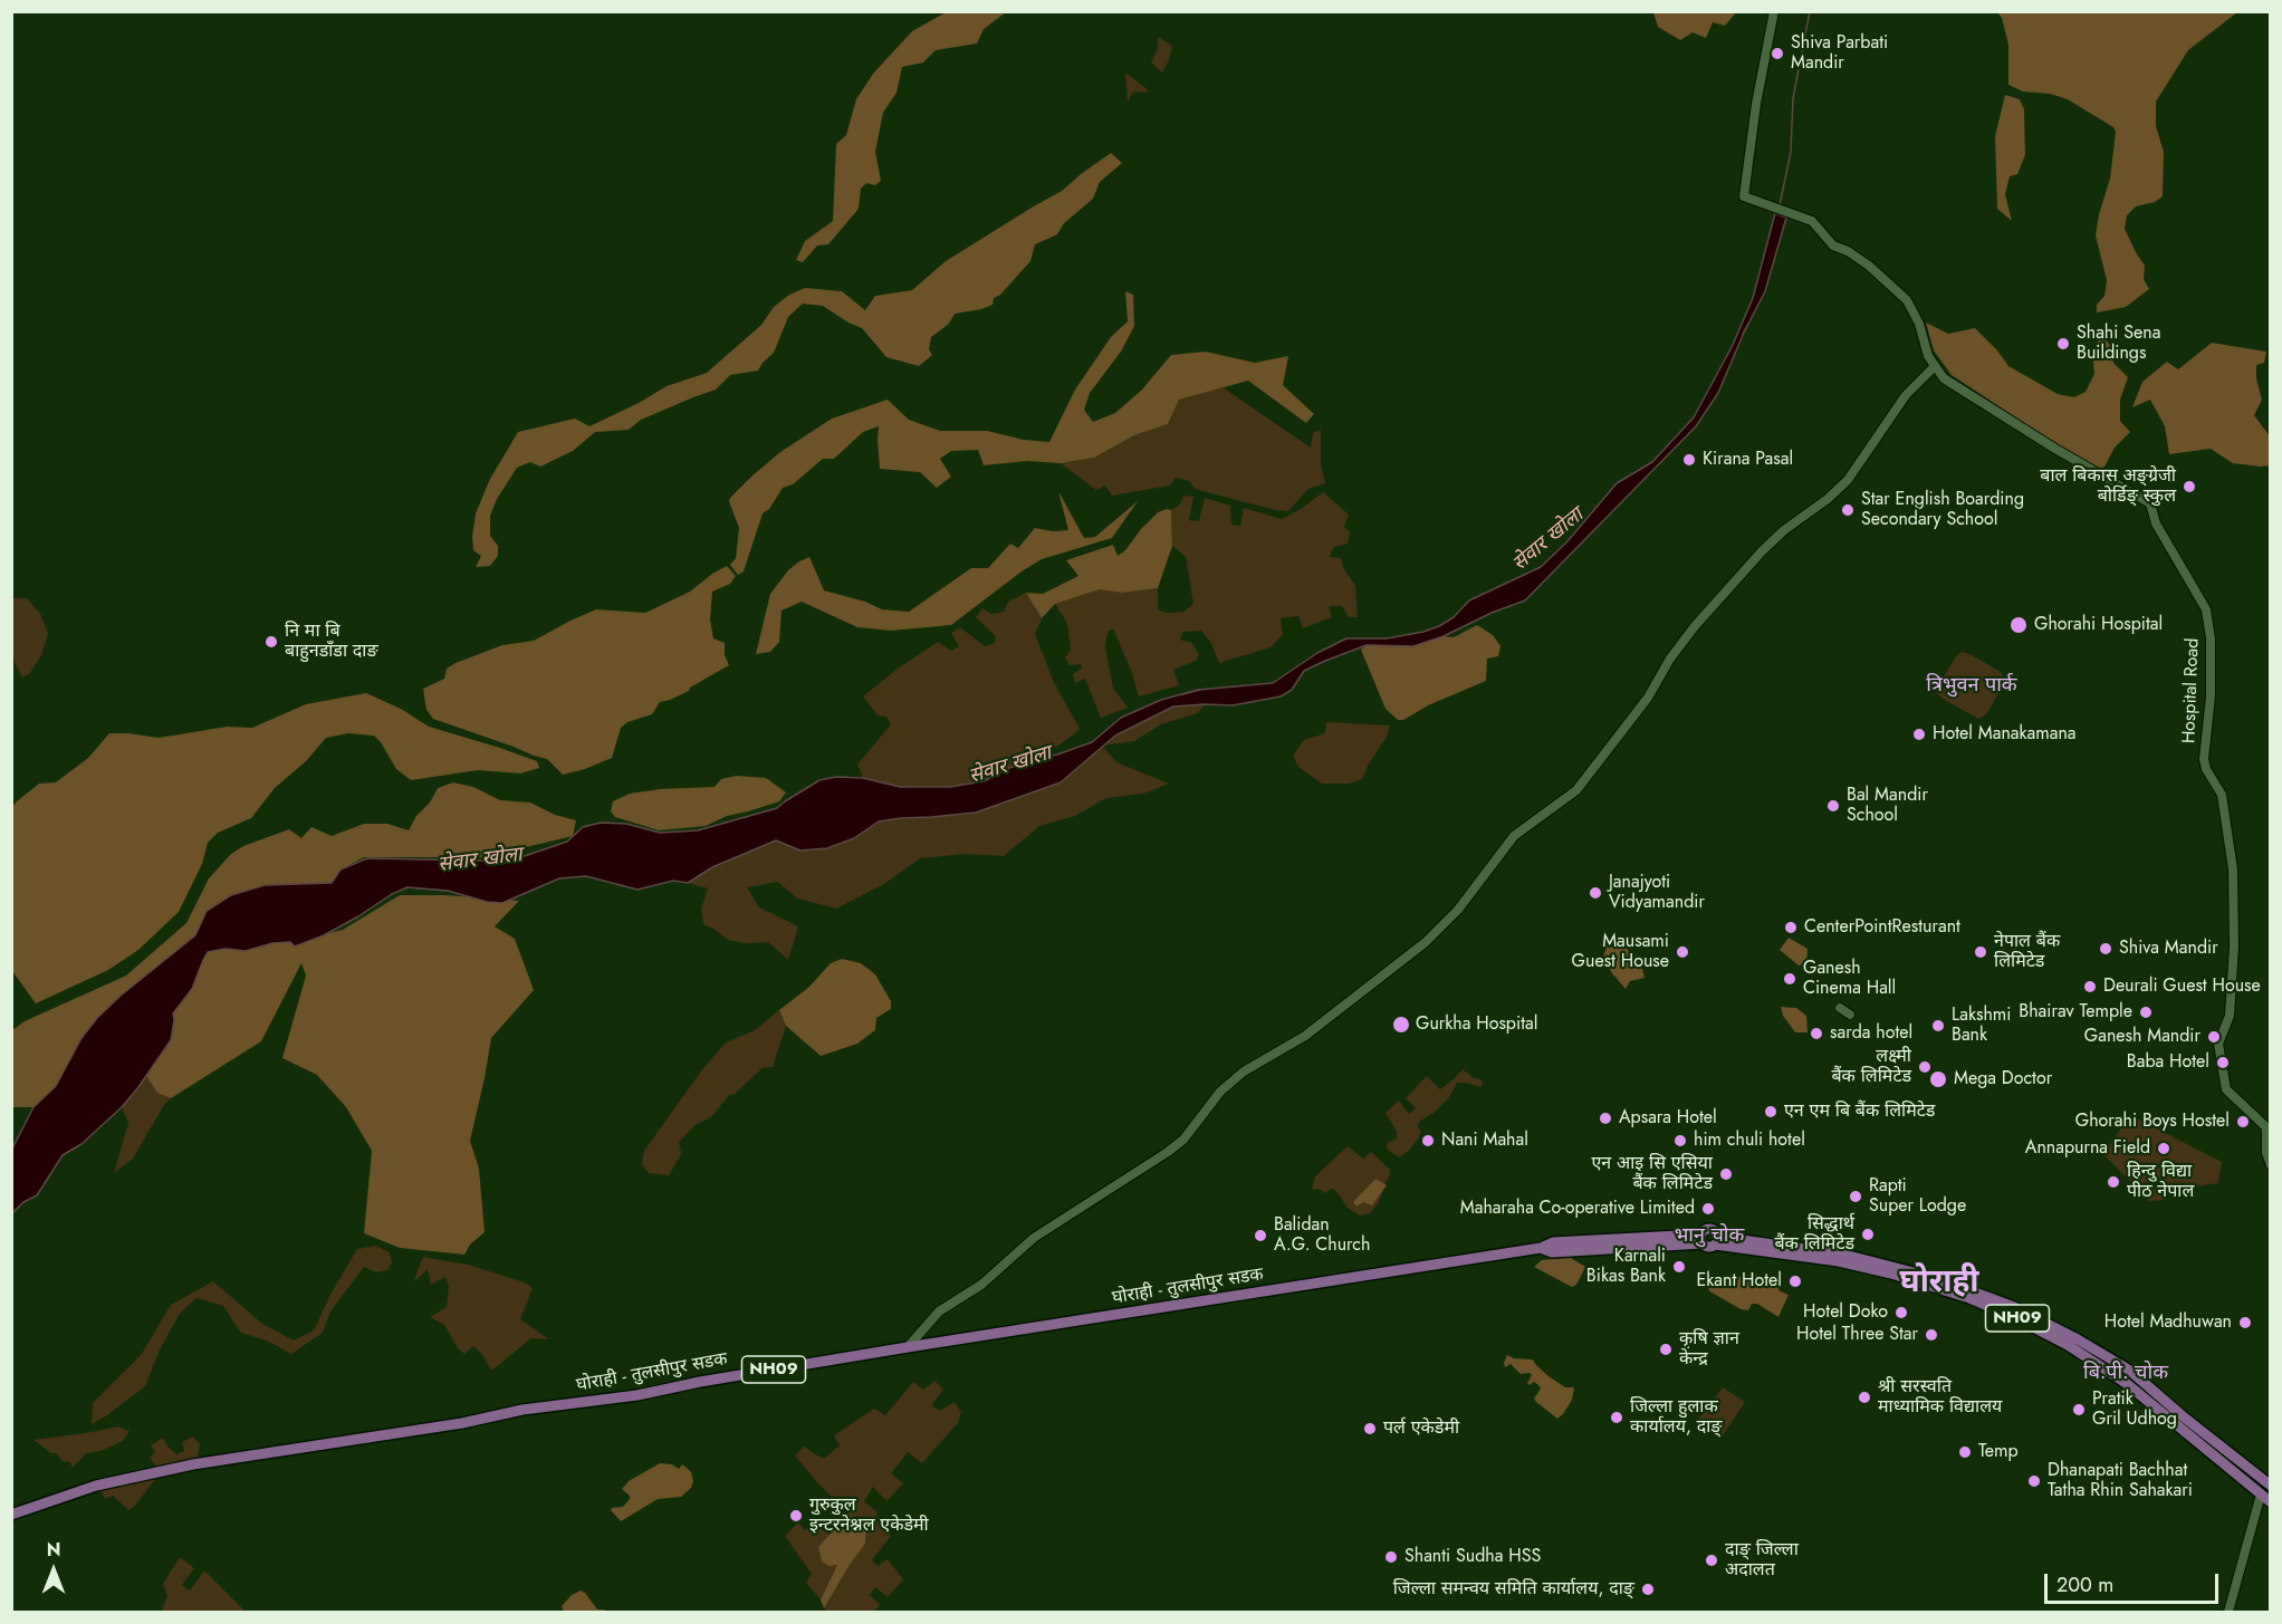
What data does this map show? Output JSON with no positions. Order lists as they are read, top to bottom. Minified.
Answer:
{"streets":{"main road":["घोराही - तुलसीपुर सडक","NH09"],"street":["Hospital Road"]},"crossings":[["घोराही - तुलसीपुर सडक","NH09"]],"districts":["त्रिभुवन पार्क","भानु चोक","घोराही","बि.पी. चोक"],"water":["सेवार खोला"],"places":["Shiva Parbati Mandir","Shahi Sena Buildings","Kirana Pasal","बाल बिकास अङ्ग्रेजी बोर्डिङ् स्कुल","Star English Boarding Secondary School","Ghorahi Hospital","नि मा बि बाहुनडाँडा दाङ","Hotel Manakamana","Bal Mandir School","Janajyoti Vidyamandir","CenterPointResturant","Shiva Mandir","Mausami Guest House","नेपाल बैंक लिमिटेड","Ganesh Cinema Hall","Deurali Guest House","Bhairav Temple","Gurkha Hospital","Lakshmi Bank","sarda hotel","Ganesh Mandir","Baba Hotel","लक्ष्मी बैंक लिमिटेड","Mega Doctor","एन एम बि बैंक लिमिटेड","Apsara Hotel","Ghorahi Boys Hostel","Nani Mahal","him chuli hotel","Annapurna Field","एन आइ सि एसिया बैंक लिमिटेड","हिन्दु विद्या पीठ नेपाल","Rapti Super Lodge","Maharaha Co-operative Limited","सिद्धार्थ बैंक लिमिटेड","Balidan A.G. Church","Karnali Bikas Bank","Ekant Hotel","Hotel Doko","Hotel Madhuwan","Hotel Three Star","कृषि ज्ञान केन्द्र","श्री सरस्वति माध्यामिक विद्यालय","Pratik Gril Udhog","जिल्ला हुलाक कार्यालय, दाङ्","पर्ल एकेडेमी","Temp","Dhanapati Bachhat Tatha Rhin Sahakari","गुरुकुल इन्टरनेश्नल एकेडेमी","Shanti Sudha HSS","दाङ् जिल्ला अदालत","जिल्ला समन्वय समिति कार्यालय, दाङ्"],"scale_bar":"200 m","north":"top"}
